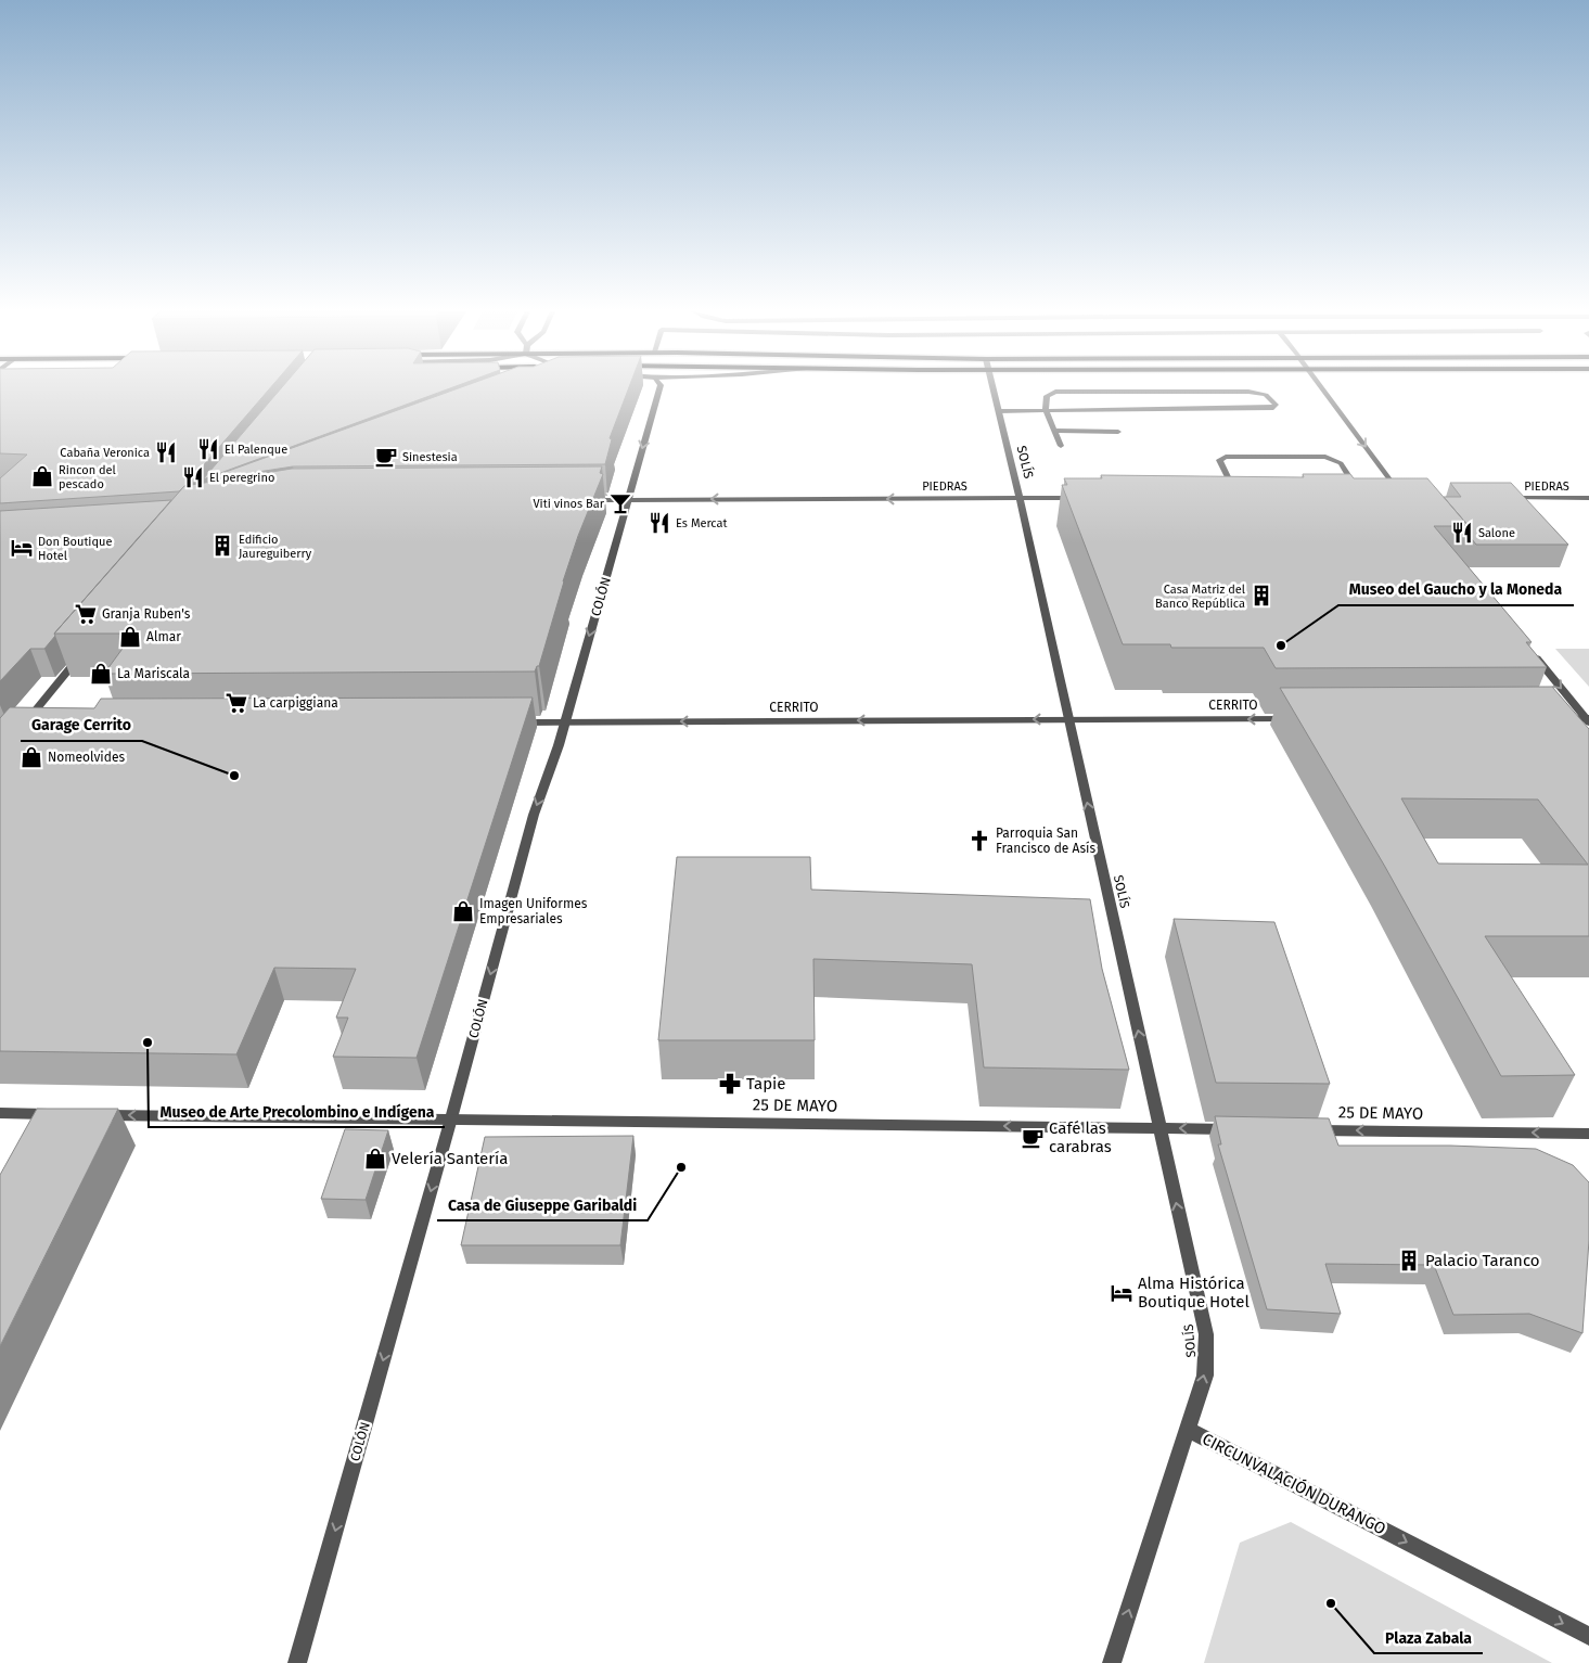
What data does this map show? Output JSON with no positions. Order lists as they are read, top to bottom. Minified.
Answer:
{"streets":{"street":["SOLÍS","PIEDRAS","COLÓN","CERRITO","25 DE MAYO","CIRCUNVALACIÓN DURANGO"]},"crossings":[["SOLÍS","PIEDRAS"],["SOLÍS","CERRITO"],["SOLÍS","25 DE MAYO"],["SOLÍS","CIRCUNVALACIÓN DURANGO"],["PIEDRAS","COLÓN"],["COLÓN","CERRITO"],["COLÓN","25 DE MAYO"]],"one_way":["SOLÍS","PIEDRAS","COLÓN","CERRITO","25 DE MAYO"],"places":{"restaurant":["El Palenque","Cabaña Veronica","El peregrino","Es Mercat","Salone"],"cafe":["Sinestesia","Café las carabras"],"shop":["Rincon del pescado","Almar","La Mariscala","Nomeolvides","Imagen Uniformes Empresariales","Velería Santería"],"bar":["Viti vinos Bar"],"building":["Edificio Jaureguiberry","Casa Matriz del Banco República","Palacio Taranco"],"hotel":["Don Boutique Hotel","Alma Histórica Boutique Hotel"],"supermarket":["Granja Ruben's","La carpiggiana"],"other":["Museo del Gaucho y la Moneda","Garage Cerrito","Museo de Arte Precolombino e Indígena","Casa de Giuseppe Garibaldi","Plaza Zabala"],"church":["Parroquia San Francisco de Asís"],"pharmacy":["Tapie"]}}
